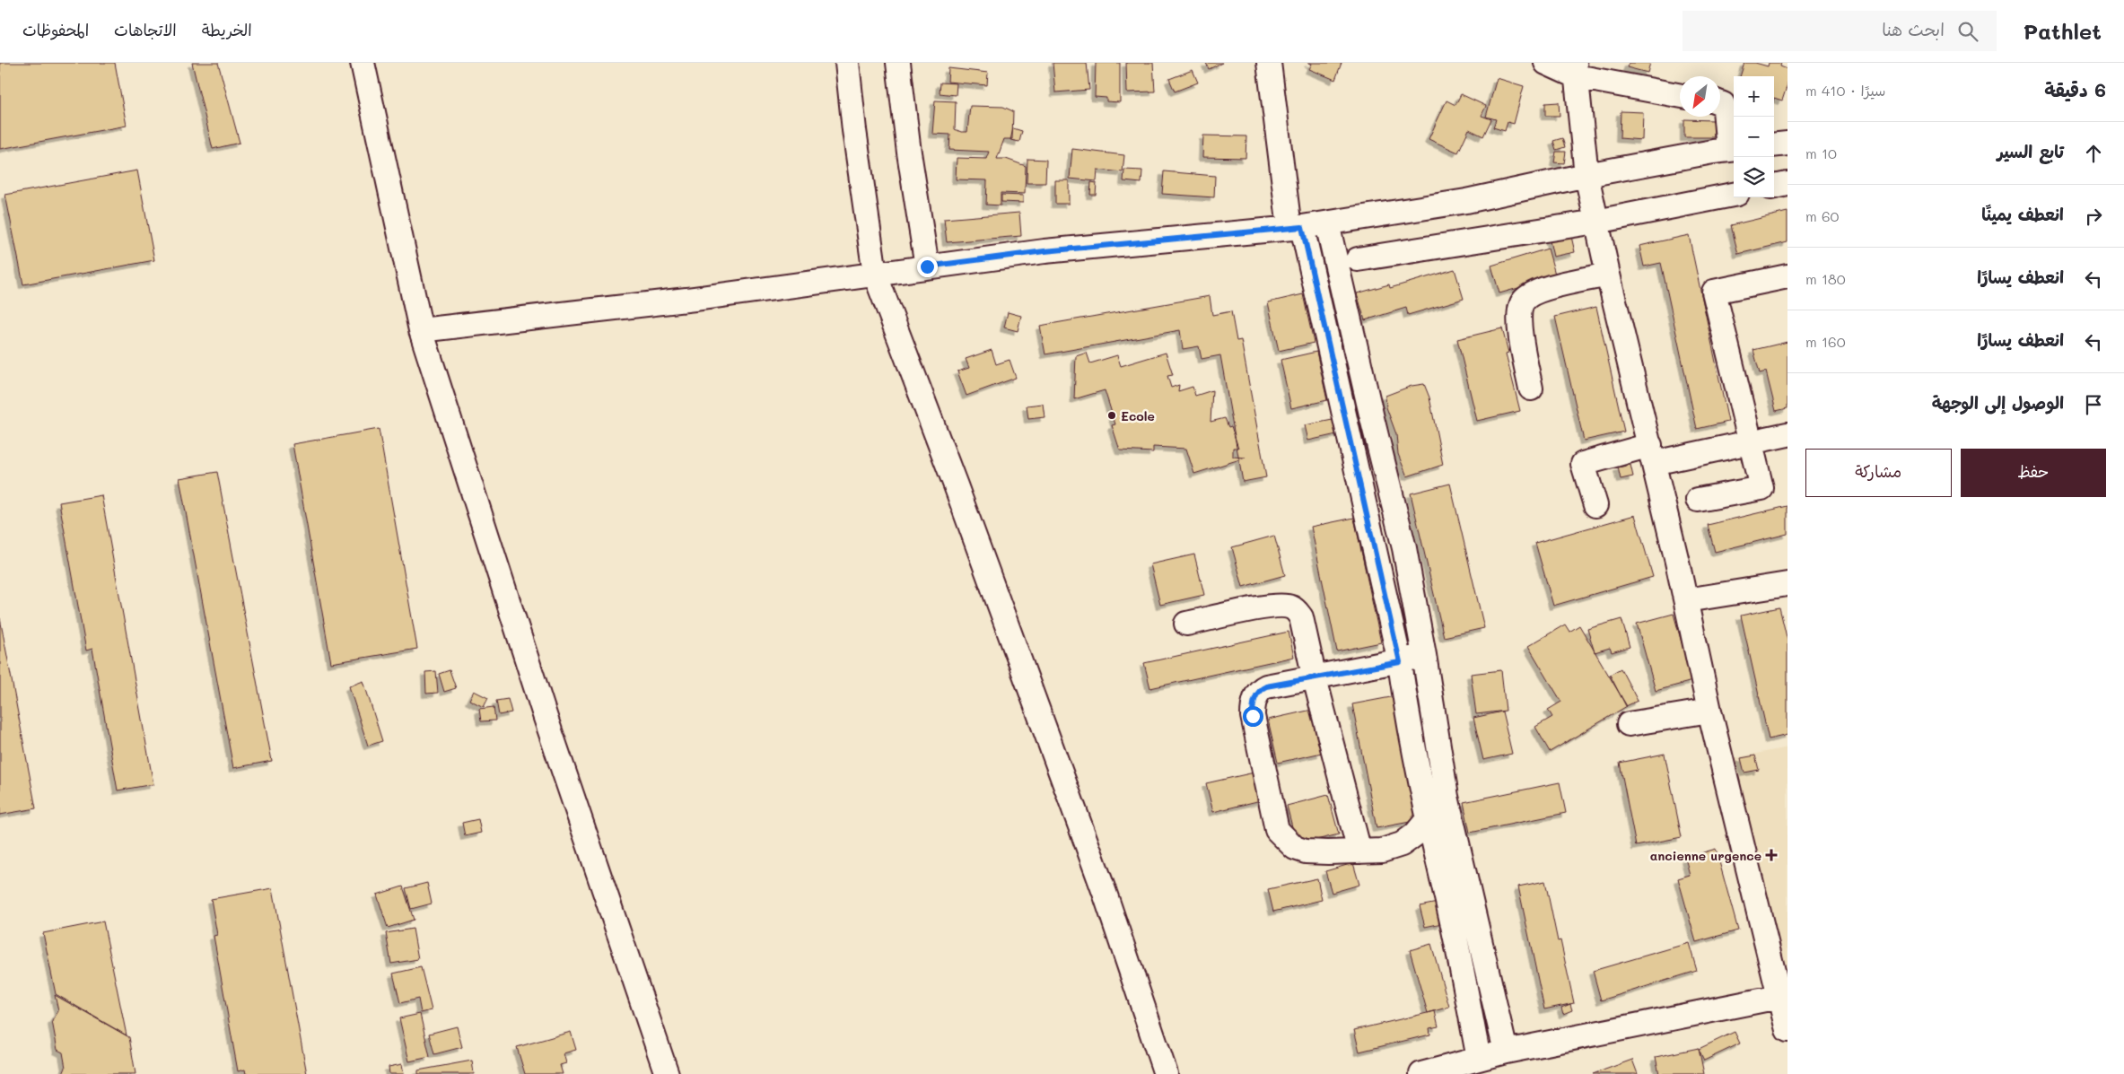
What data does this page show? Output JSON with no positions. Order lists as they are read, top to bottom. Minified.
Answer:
{"places":{"other":["Ecole"],"health":["ancienne urgence"]},"north":"bottom left","page":{"header":"Pathlet","search":"ابحث هنا","nav":["الخريطة","الاتجاهات","المحفوظات"],"heading":["6 دقيقة","سيرًا · 410 m"],"map_buttons":["+","−"],"list":[["تابع السير","10 m"],["انعطف يمينًا","60 m"],["انعطف يسارًا","180 m"],["انعطف يسارًا","160 m"],"الوصول إلى الوجهة"],"buttons":["حفظ","مشاركة"]}}
